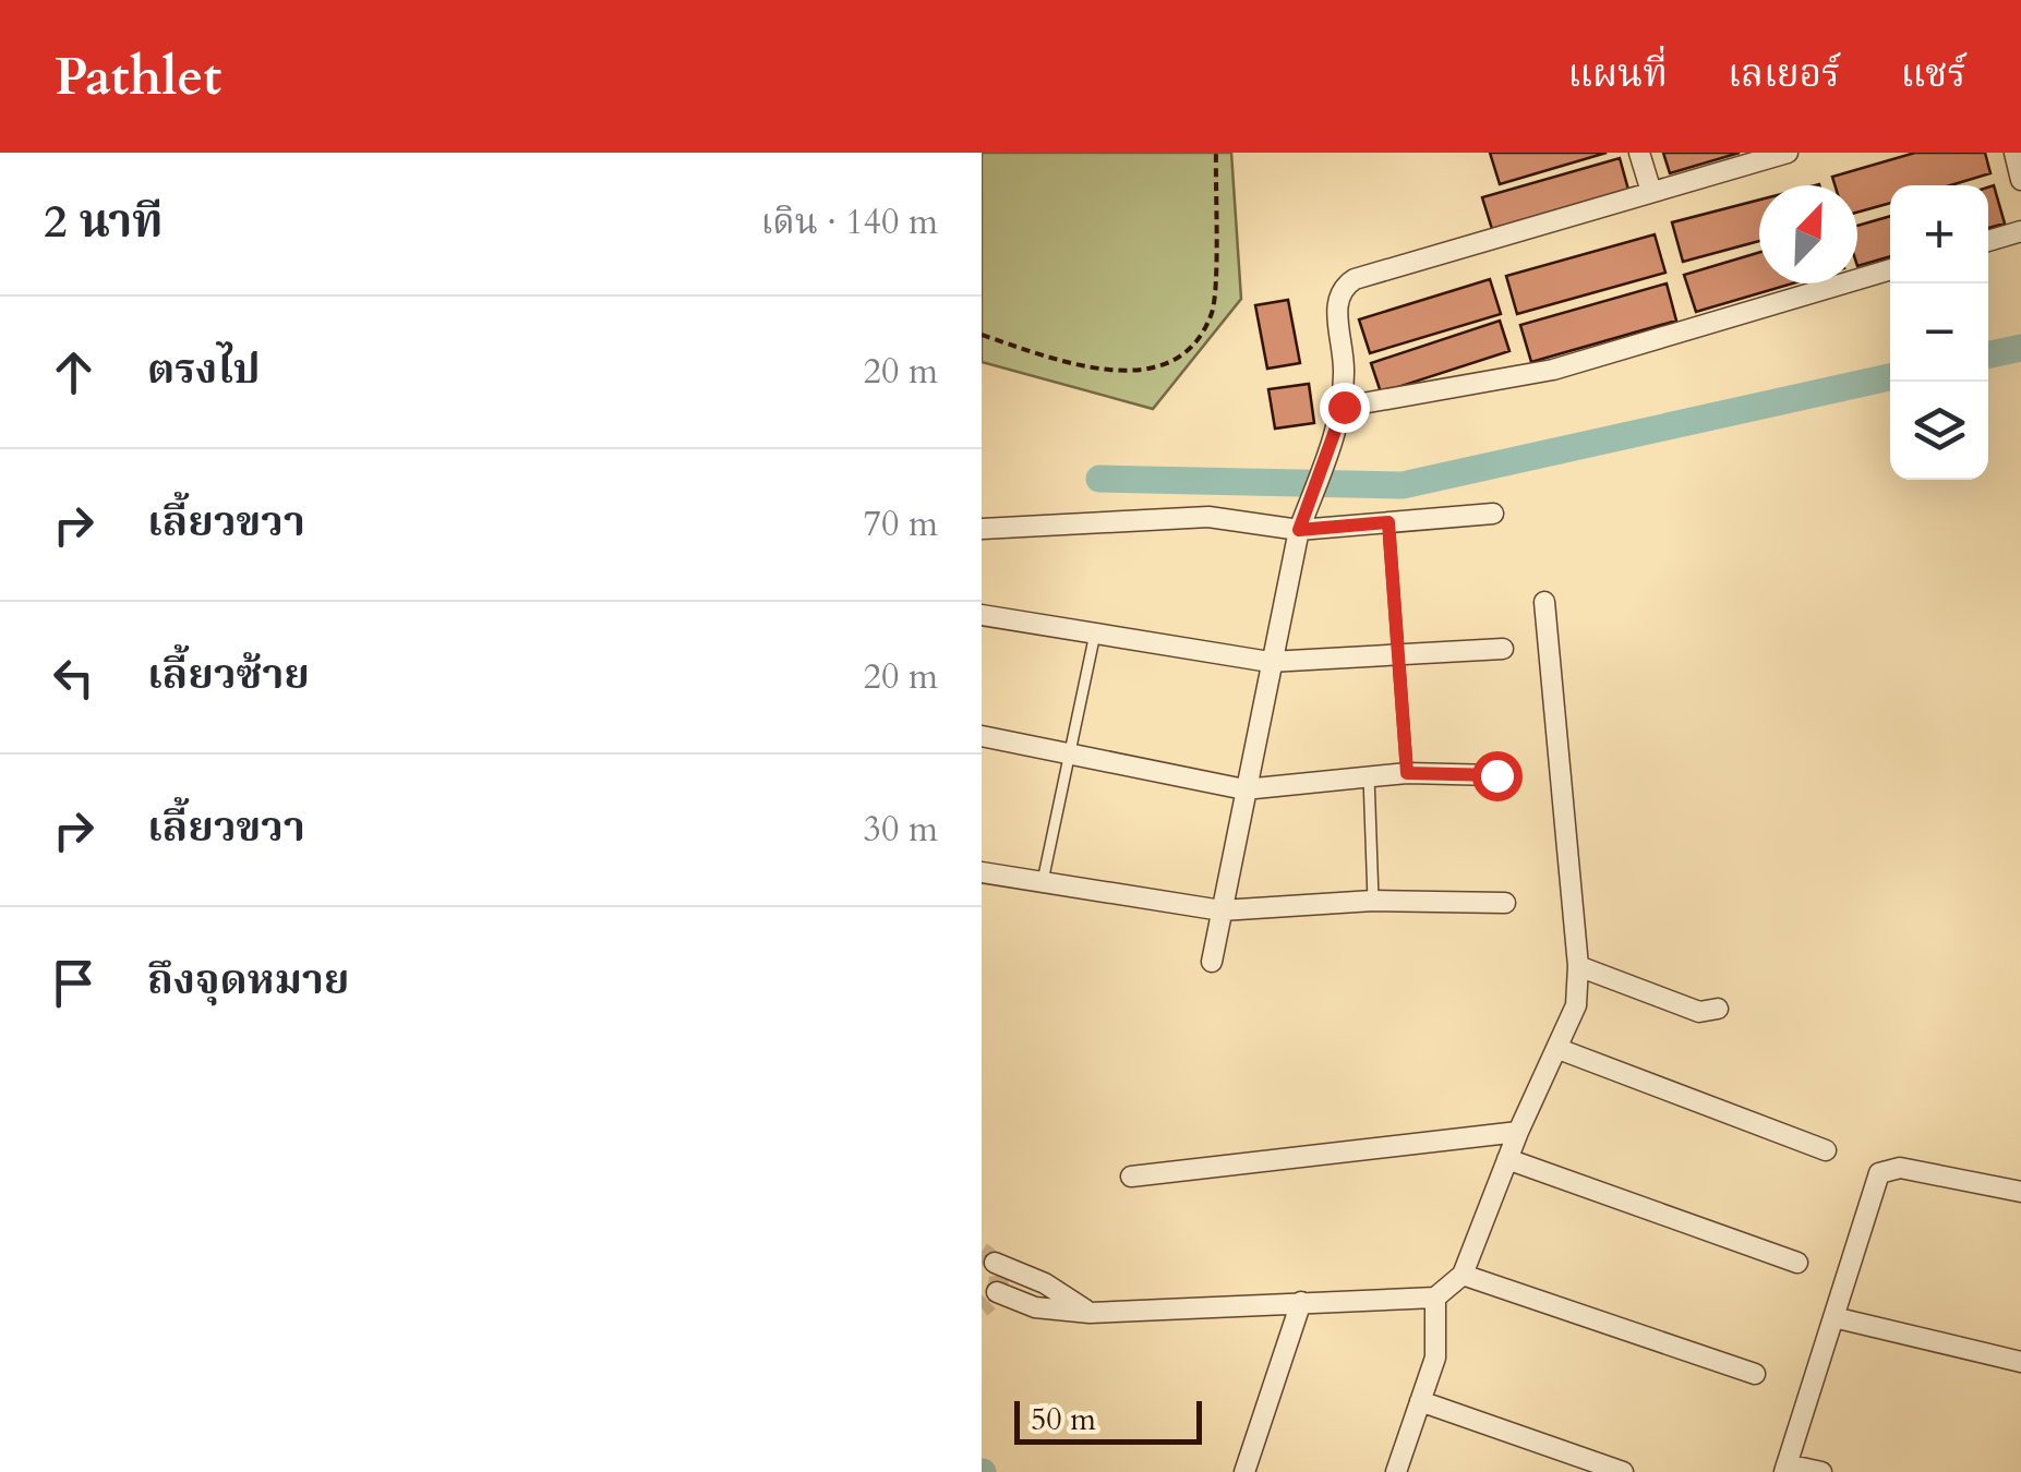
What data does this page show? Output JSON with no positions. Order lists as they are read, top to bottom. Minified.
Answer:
{"scale_bar":"50 m","north":"top right","page":{"header":"Pathlet","nav":["แผนที่","เลเยอร์","แชร์"],"heading":["2 นาที","เดิน · 140 m"],"map_buttons":["+","−"],"list":[["ตรงไป","20 m"],["เลี้ยวขวา","70 m"],["เลี้ยวซ้าย","20 m"],["เลี้ยวขวา","30 m"],"ถึงจุดหมาย"],"scale":"50 m"}}
